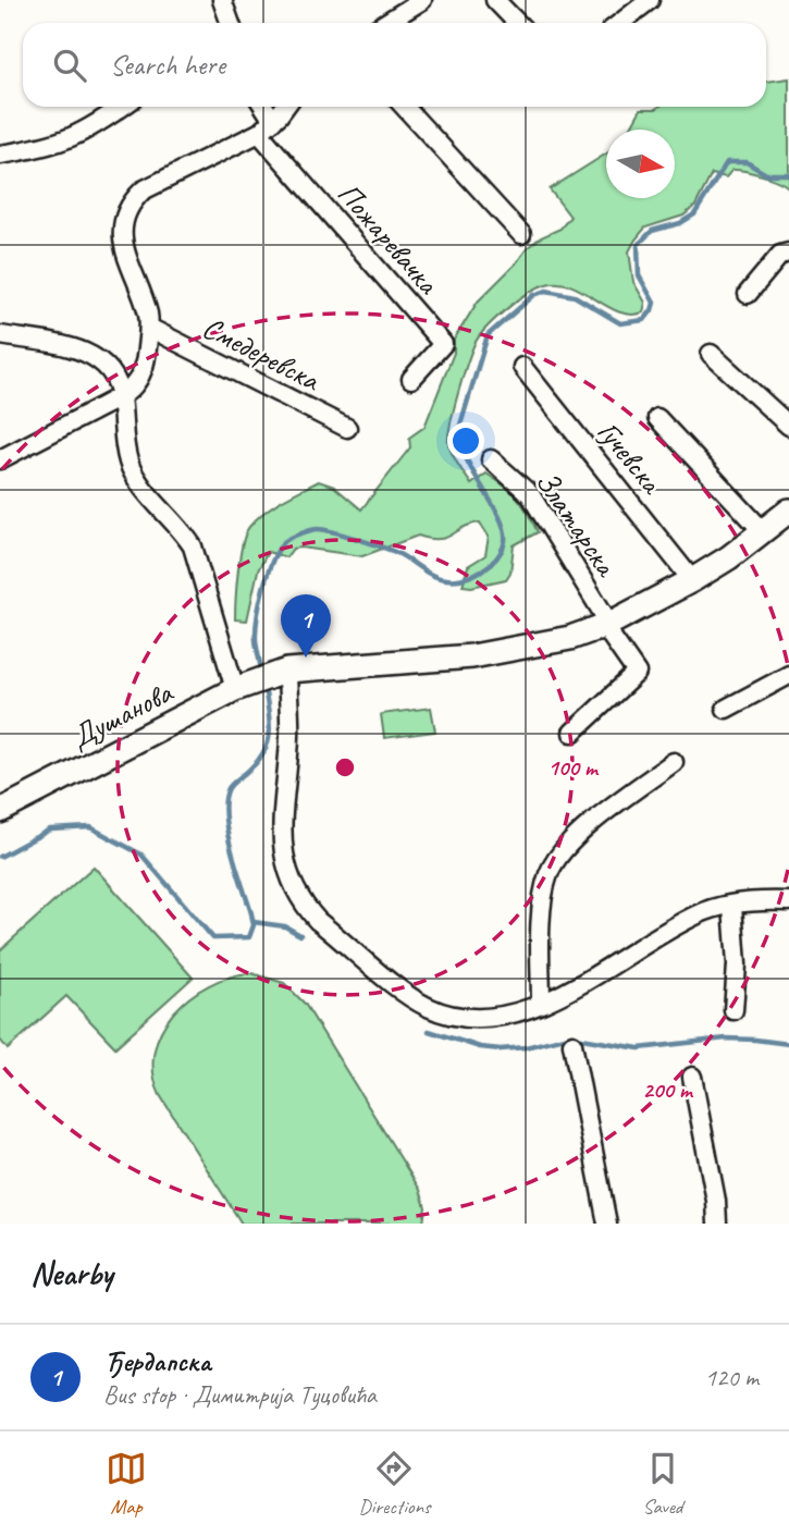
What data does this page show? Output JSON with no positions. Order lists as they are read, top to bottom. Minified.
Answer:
{"streets":{"street":["Пожаревачка","Смедеревска","Гучевска","Златарска","Душанова"]},"north":"right","page":{"search":"Search here","pins":"1","heading":"Nearby","list":[{"mark":"1","name":"Ђердапска","note":"Bus stop · Димитрија Туцовића","value":"120 m"}],"nav":["Map","Directions","Saved"]},"rings":["100 m","200 m"]}
